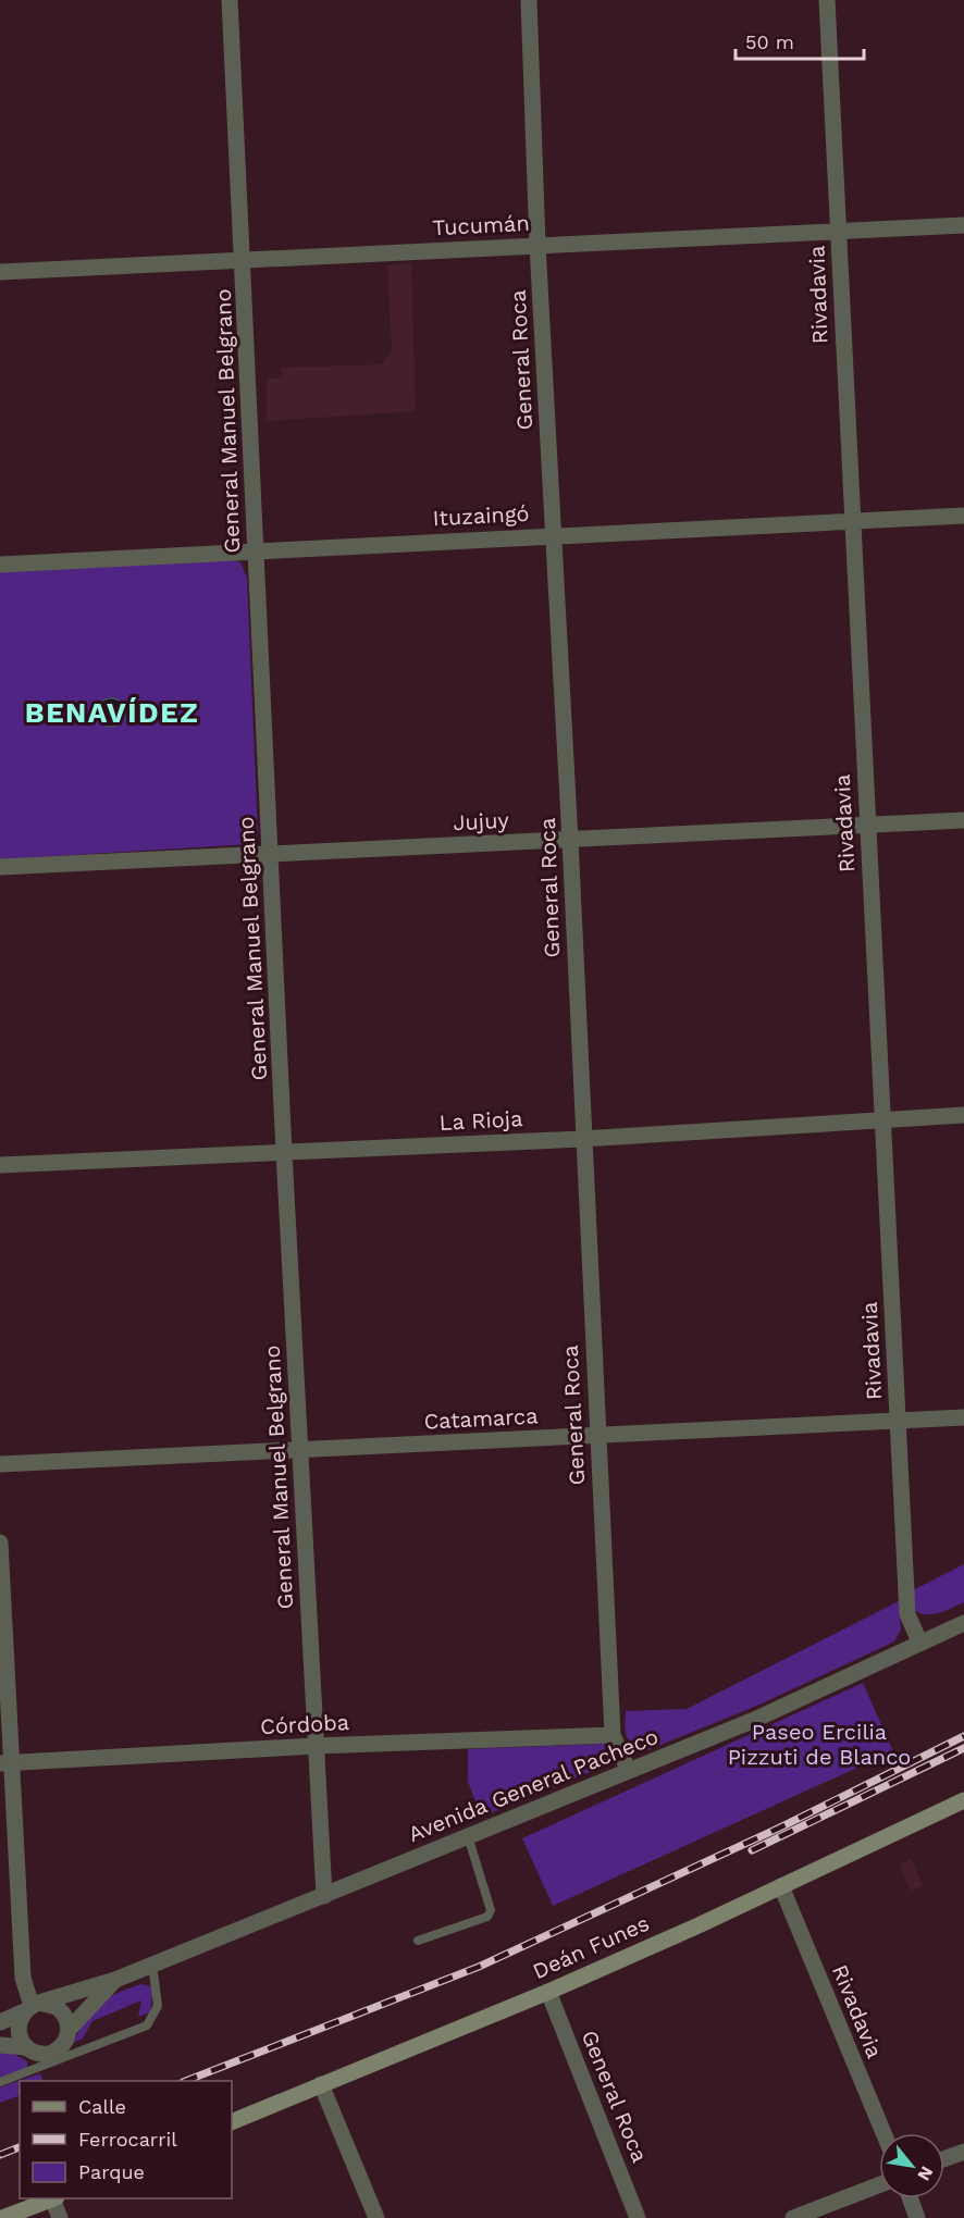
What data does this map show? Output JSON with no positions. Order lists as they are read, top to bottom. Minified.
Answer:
{"streets":{"main road":["Deán Funes"],"street":["Tucumán","Rivadavia","General Roca","General Manuel Belgrano","Ituzaingó","Jujuy","La Rioja","Catamarca","Córdoba","Avenida General Pacheco"]},"crossings":[["Tucumán","Rivadavia"],["Tucumán","General Roca"],["Tucumán","General Manuel Belgrano"],["Rivadavia","Ituzaingó"],["Rivadavia","Jujuy"],["Rivadavia","La Rioja"],["Rivadavia","Catamarca"],["Rivadavia","Avenida General Pacheco"],["Rivadavia","Deán Funes"],["General Roca","Ituzaingó"],["General Roca","Jujuy"],["General Roca","La Rioja"],["General Roca","Catamarca"],["General Roca","Córdoba"],["General Roca","Avenida General Pacheco"],["General Roca","Deán Funes"],["General Manuel Belgrano","Ituzaingó"],["General Manuel Belgrano","Jujuy"],["General Manuel Belgrano","La Rioja"],["General Manuel Belgrano","Catamarca"],["General Manuel Belgrano","Córdoba"],["General Manuel Belgrano","Avenida General Pacheco"]],"districts":["BENAVÍDEZ"],"parks":["Paseo Ercilia Pizzuti de Blanco"],"legend":["Calle","Ferrocarril","Parque"],"scale_bar":"50 m","north":"bottom right"}
